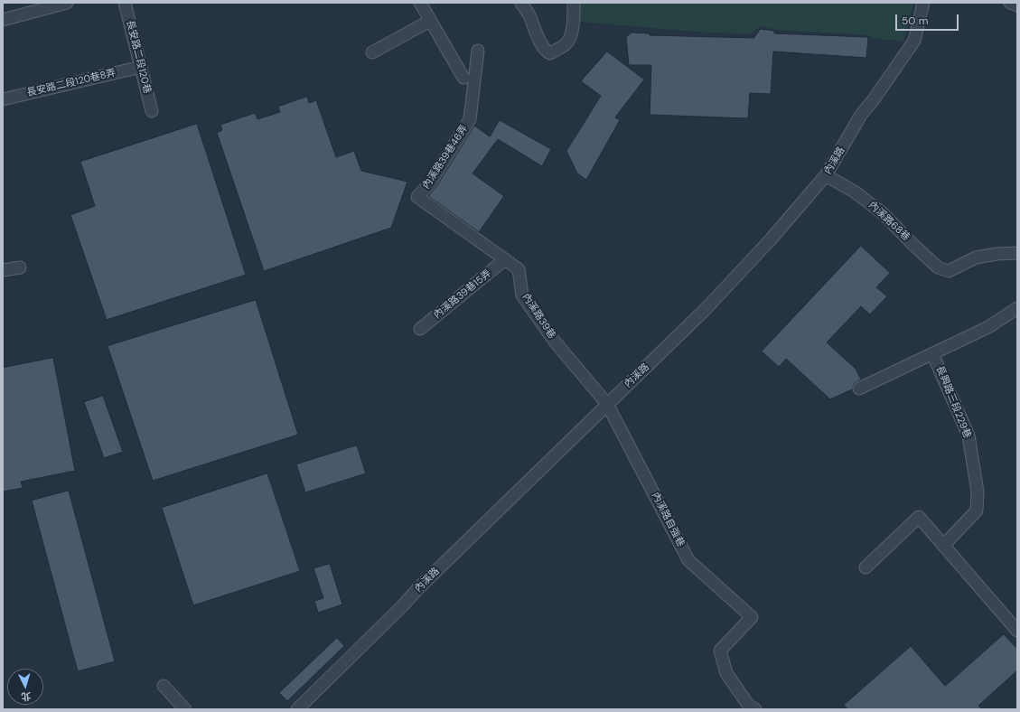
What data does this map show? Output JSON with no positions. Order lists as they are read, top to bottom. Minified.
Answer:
{"streets":{"street":["長安路二段120巷","長安路二段120巷8弄","內溪路39巷46弄","內溪路","內溪路68巷","內溪路39巷15弄","內溪路39巷","長興路三段229巷","內溪路自強巷"]},"crossings":[["長安路二段120巷","長安路二段120巷8弄"],["內溪路39巷46弄","內溪路39巷"],["內溪路","內溪路68巷"],["內溪路","內溪路39巷"],["內溪路","內溪路自強巷"],["內溪路39巷15弄","內溪路39巷"],["內溪路39巷","內溪路自強巷"]],"scale_bar":"50 m","north":"bottom"}
